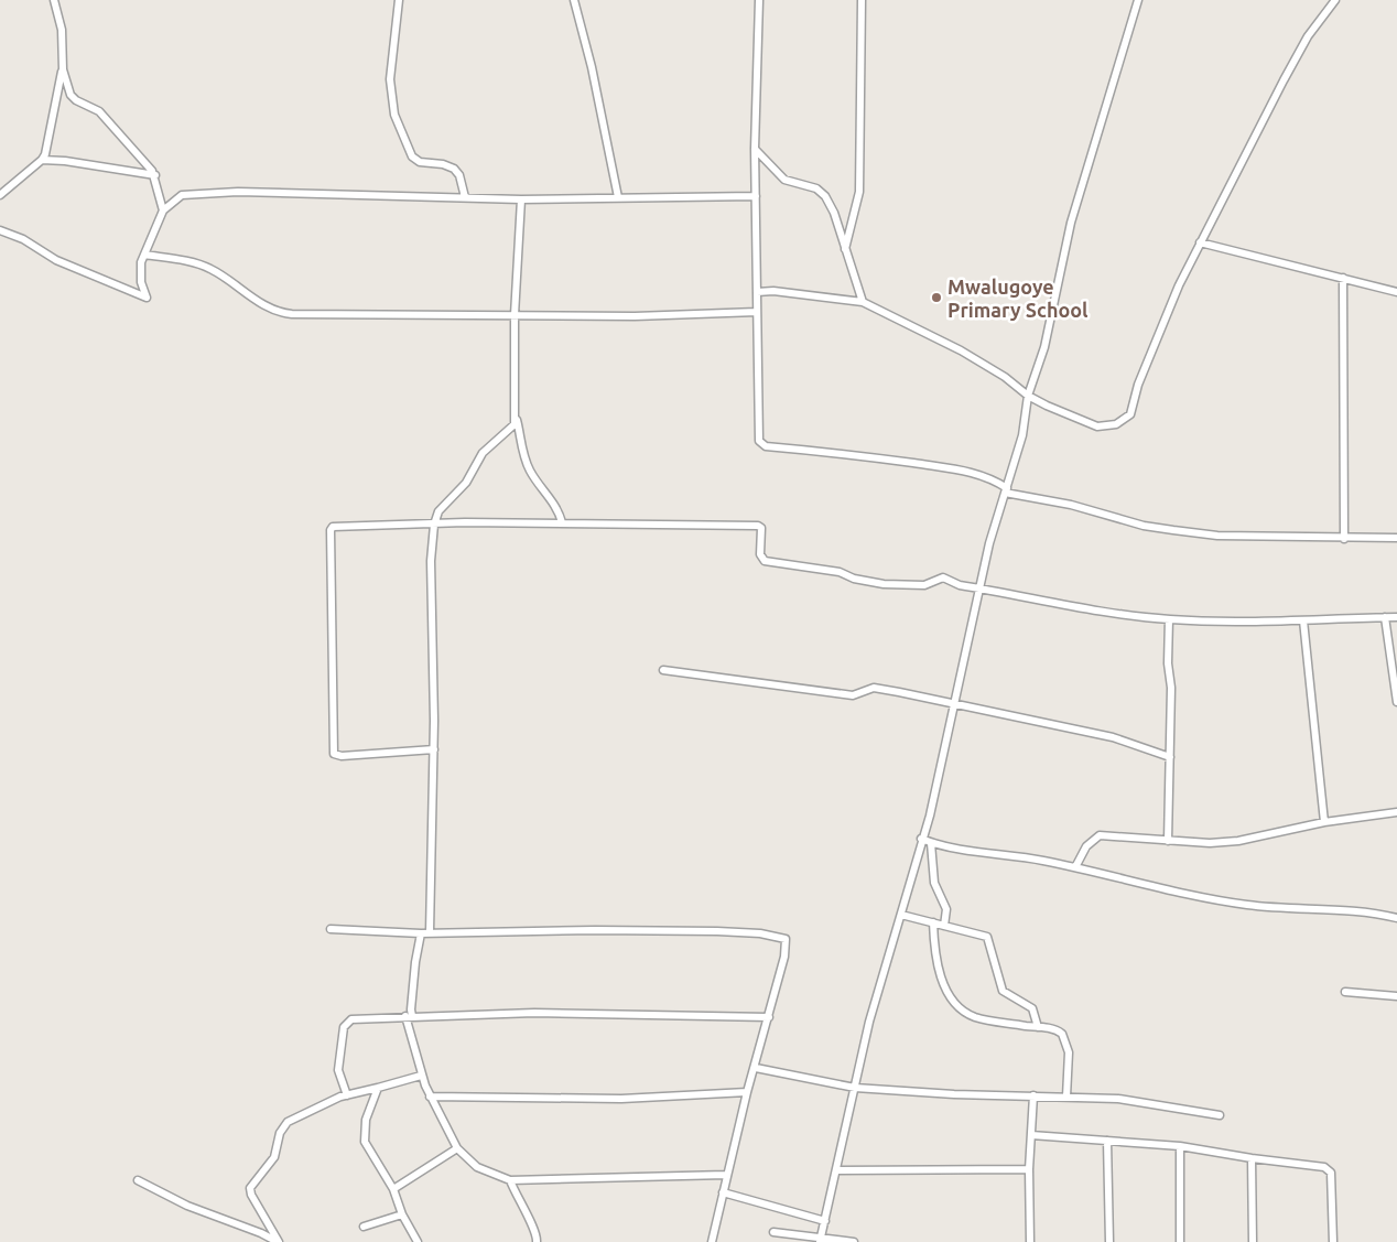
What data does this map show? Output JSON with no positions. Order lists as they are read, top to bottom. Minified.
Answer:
{"places":["Mwalugoye Primary School"]}
